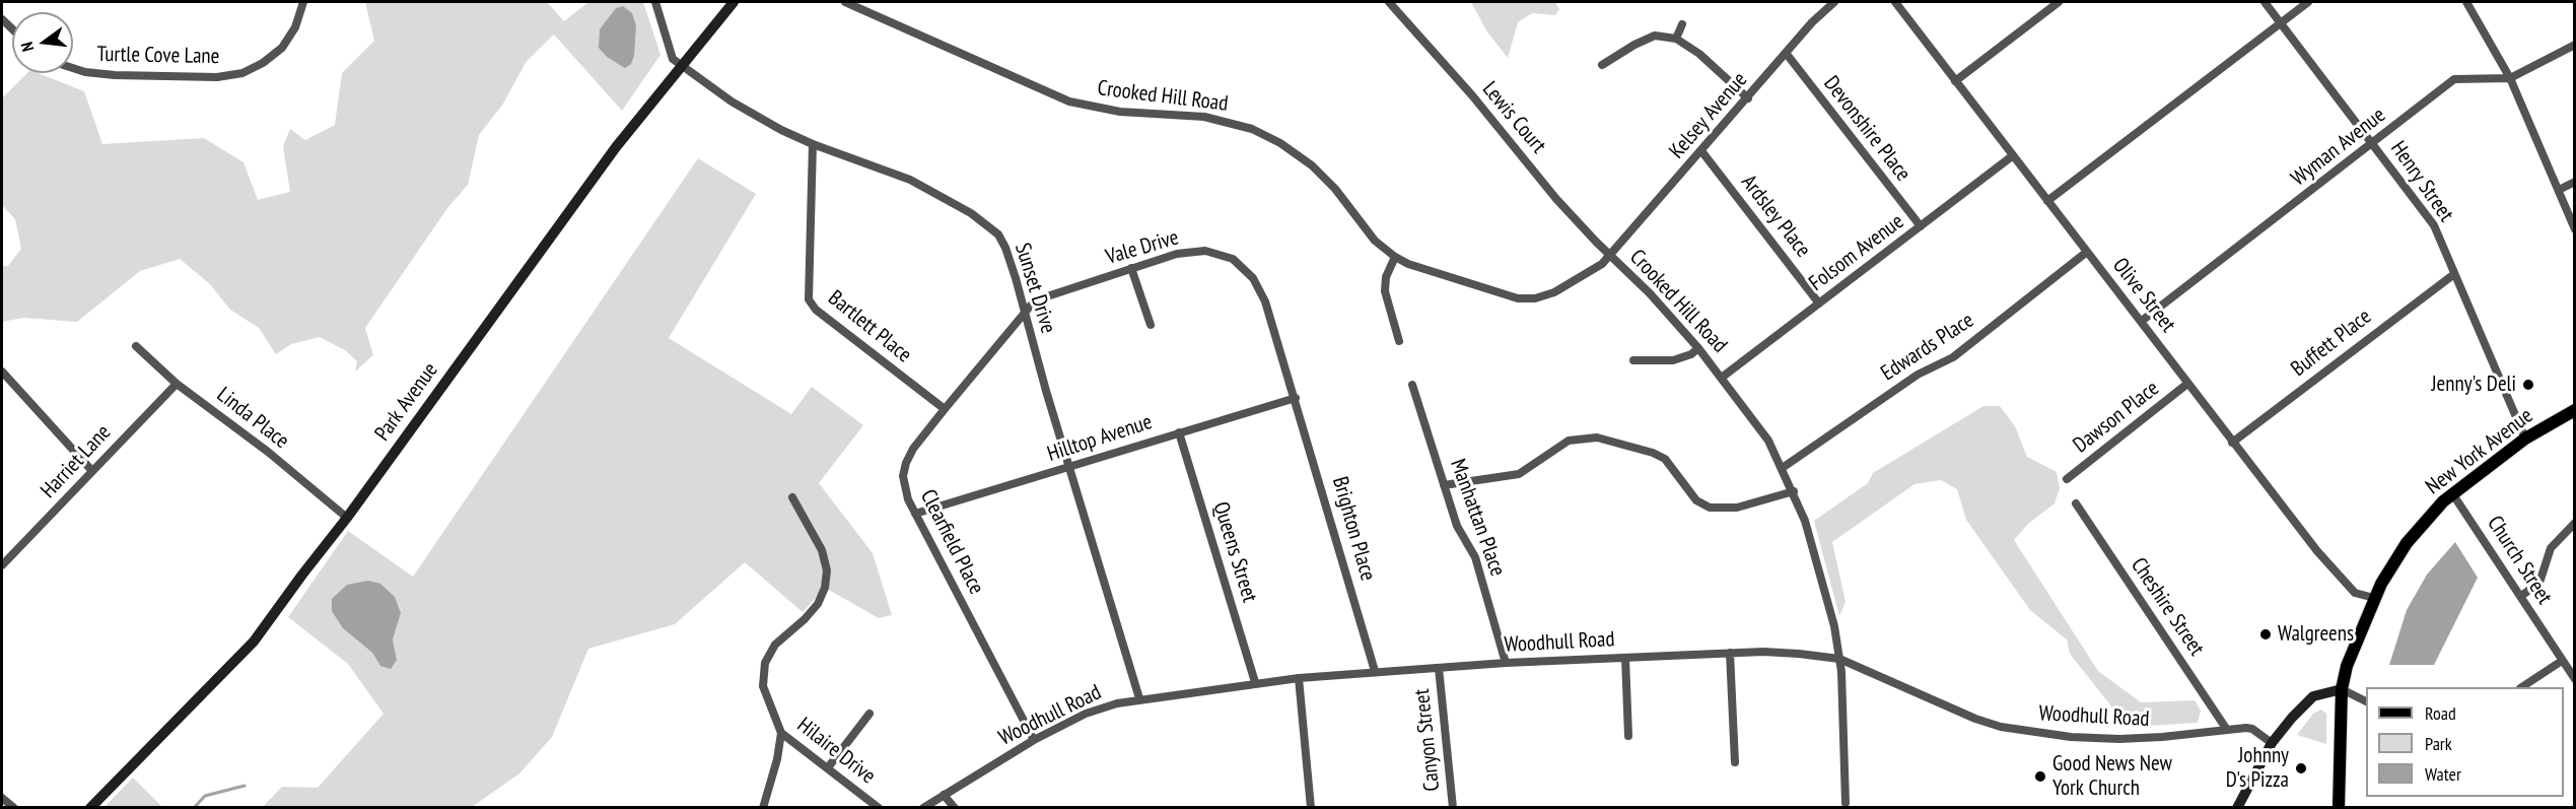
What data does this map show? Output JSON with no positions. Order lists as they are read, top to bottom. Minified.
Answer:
{"streets":{"main road":["Park Avenue","New York Avenue"],"street":["Turtle Cove Lane","Crooked Hill Road","Kelsey Avenue","Lewis Court","Devonshire Place","Wyman Avenue","Henry Street","Ardsley Place","Vale Drive","Folsom Avenue","Sunset Drive","Olive Street","Bartlett Place","Buffett Place","Edwards Place","Dawson Place","Linda Place","Hilltop Avenue","Harriet Lane","Manhattan Place","Brighton Place","Clearfield Place","Queens Street","Church Street","Cheshire Street","Woodhull Road","Canyon Street","Hilaire Drive"]},"crossings":[["Crooked Hill Road","Kelsey Avenue"],["Crooked Hill Road","Lewis Court"],["Crooked Hill Road","Folsom Avenue"],["Crooked Hill Road","Edwards Place"],["Crooked Hill Road","Woodhull Road"],["Kelsey Avenue","Lewis Court"],["Kelsey Avenue","Devonshire Place"],["Kelsey Avenue","Ardsley Place"],["Devonshire Place","Folsom Avenue"],["Wyman Avenue","Henry Street"],["Wyman Avenue","Olive Street"],["Henry Street","Buffett Place"],["Henry Street","New York Avenue"],["Ardsley Place","Folsom Avenue"],["Vale Drive","Sunset Drive"],["Vale Drive","Hilltop Avenue"],["Vale Drive","Brighton Place"],["Vale Drive","Clearfield Place"],["Folsom Avenue","Olive Street"],["Sunset Drive","Bartlett Place"],["Sunset Drive","Park Avenue"],["Sunset Drive","Hilltop Avenue"],["Sunset Drive","Clearfield Place"],["Sunset Drive","Woodhull Road"],["Olive Street","Buffett Place"],["Olive Street","Edwards Place"],["Olive Street","Dawson Place"],["Olive Street","New York Avenue"],["Bartlett Place","Clearfield Place"],["Park Avenue","Linda Place"],["Linda Place","Harriet Lane"],["Hilltop Avenue","Brighton Place"],["Hilltop Avenue","Clearfield Place"],["Hilltop Avenue","Queens Street"],["New York Avenue","Church Street"],["Manhattan Place","Woodhull Road"],["Brighton Place","Woodhull Road"],["Clearfield Place","Woodhull Road"],["Queens Street","Woodhull Road"],["Cheshire Street","Woodhull Road"],["Woodhull Road","Canyon Street"]],"places":["Jenny's Deli","Walgreens","Johnny D's Pizza","Good News New York Church"],"legend":["Road","Park","Water"],"north":"left"}
